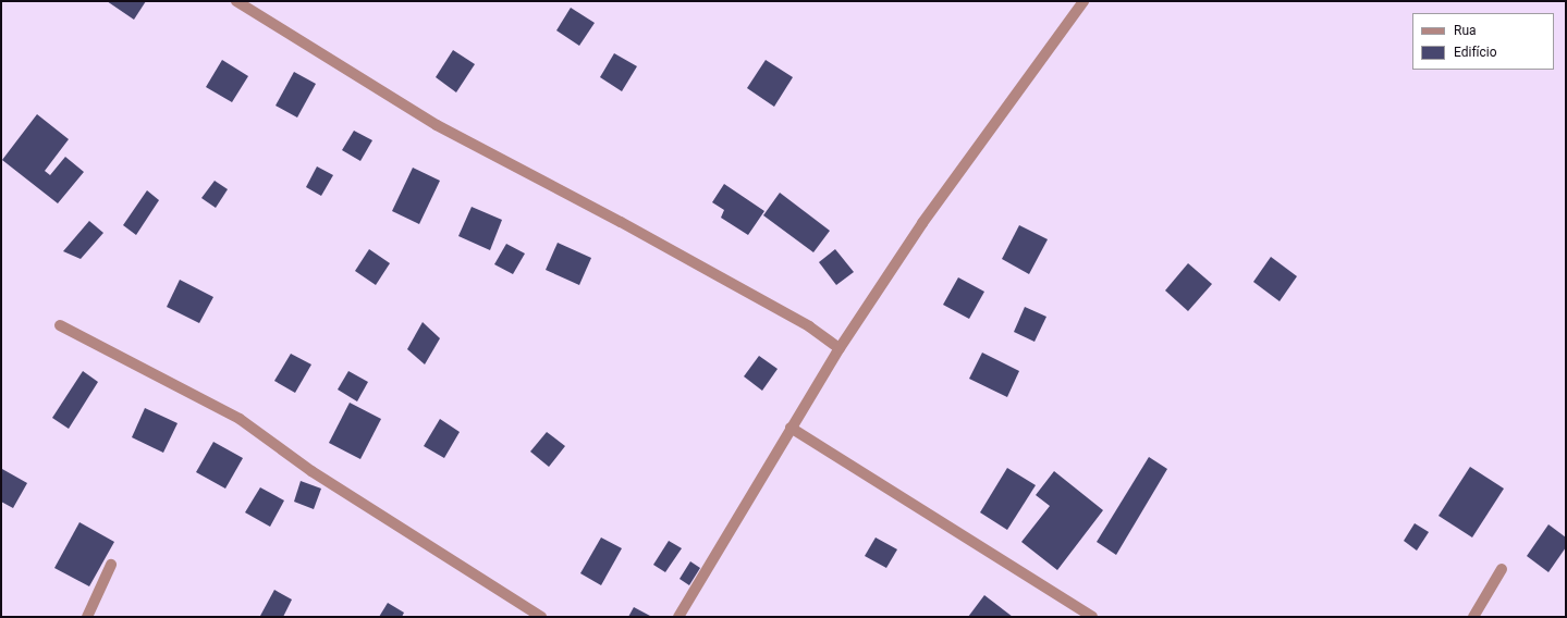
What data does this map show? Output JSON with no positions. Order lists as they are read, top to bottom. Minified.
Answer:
{"legend":["Rua","Edifício"]}
